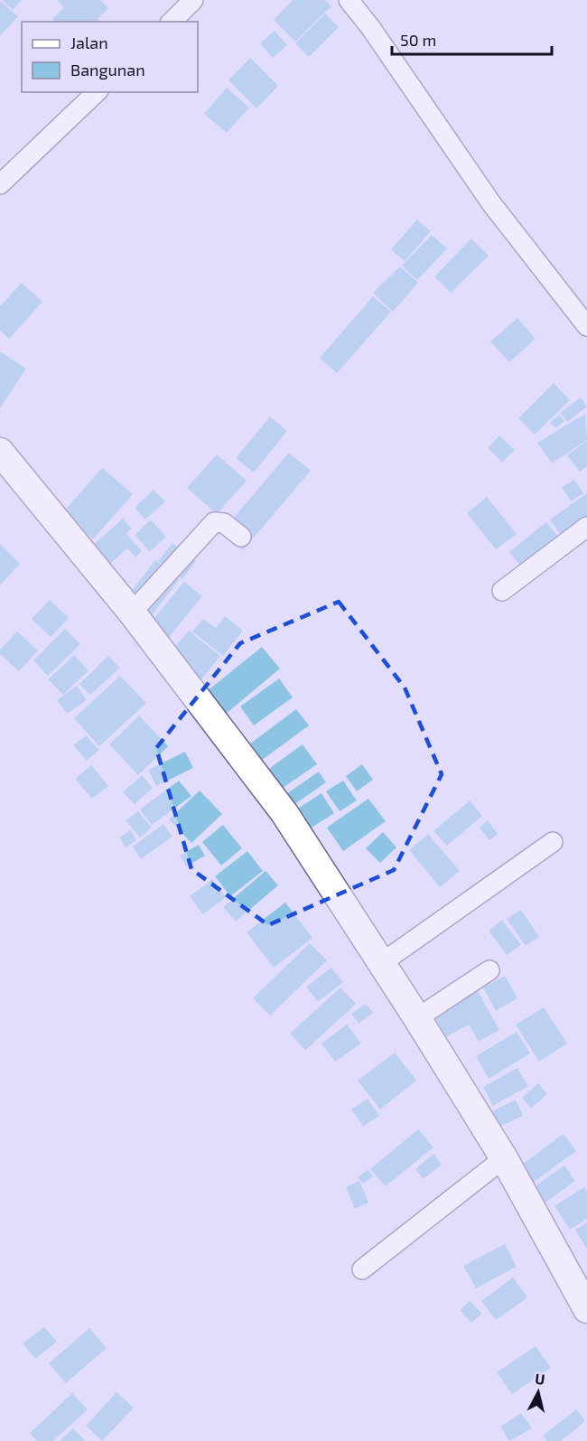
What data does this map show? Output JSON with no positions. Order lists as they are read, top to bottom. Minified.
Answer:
{"legend":["Jalan","Bangunan"],"scale_bar":"50 m","north":"top"}
